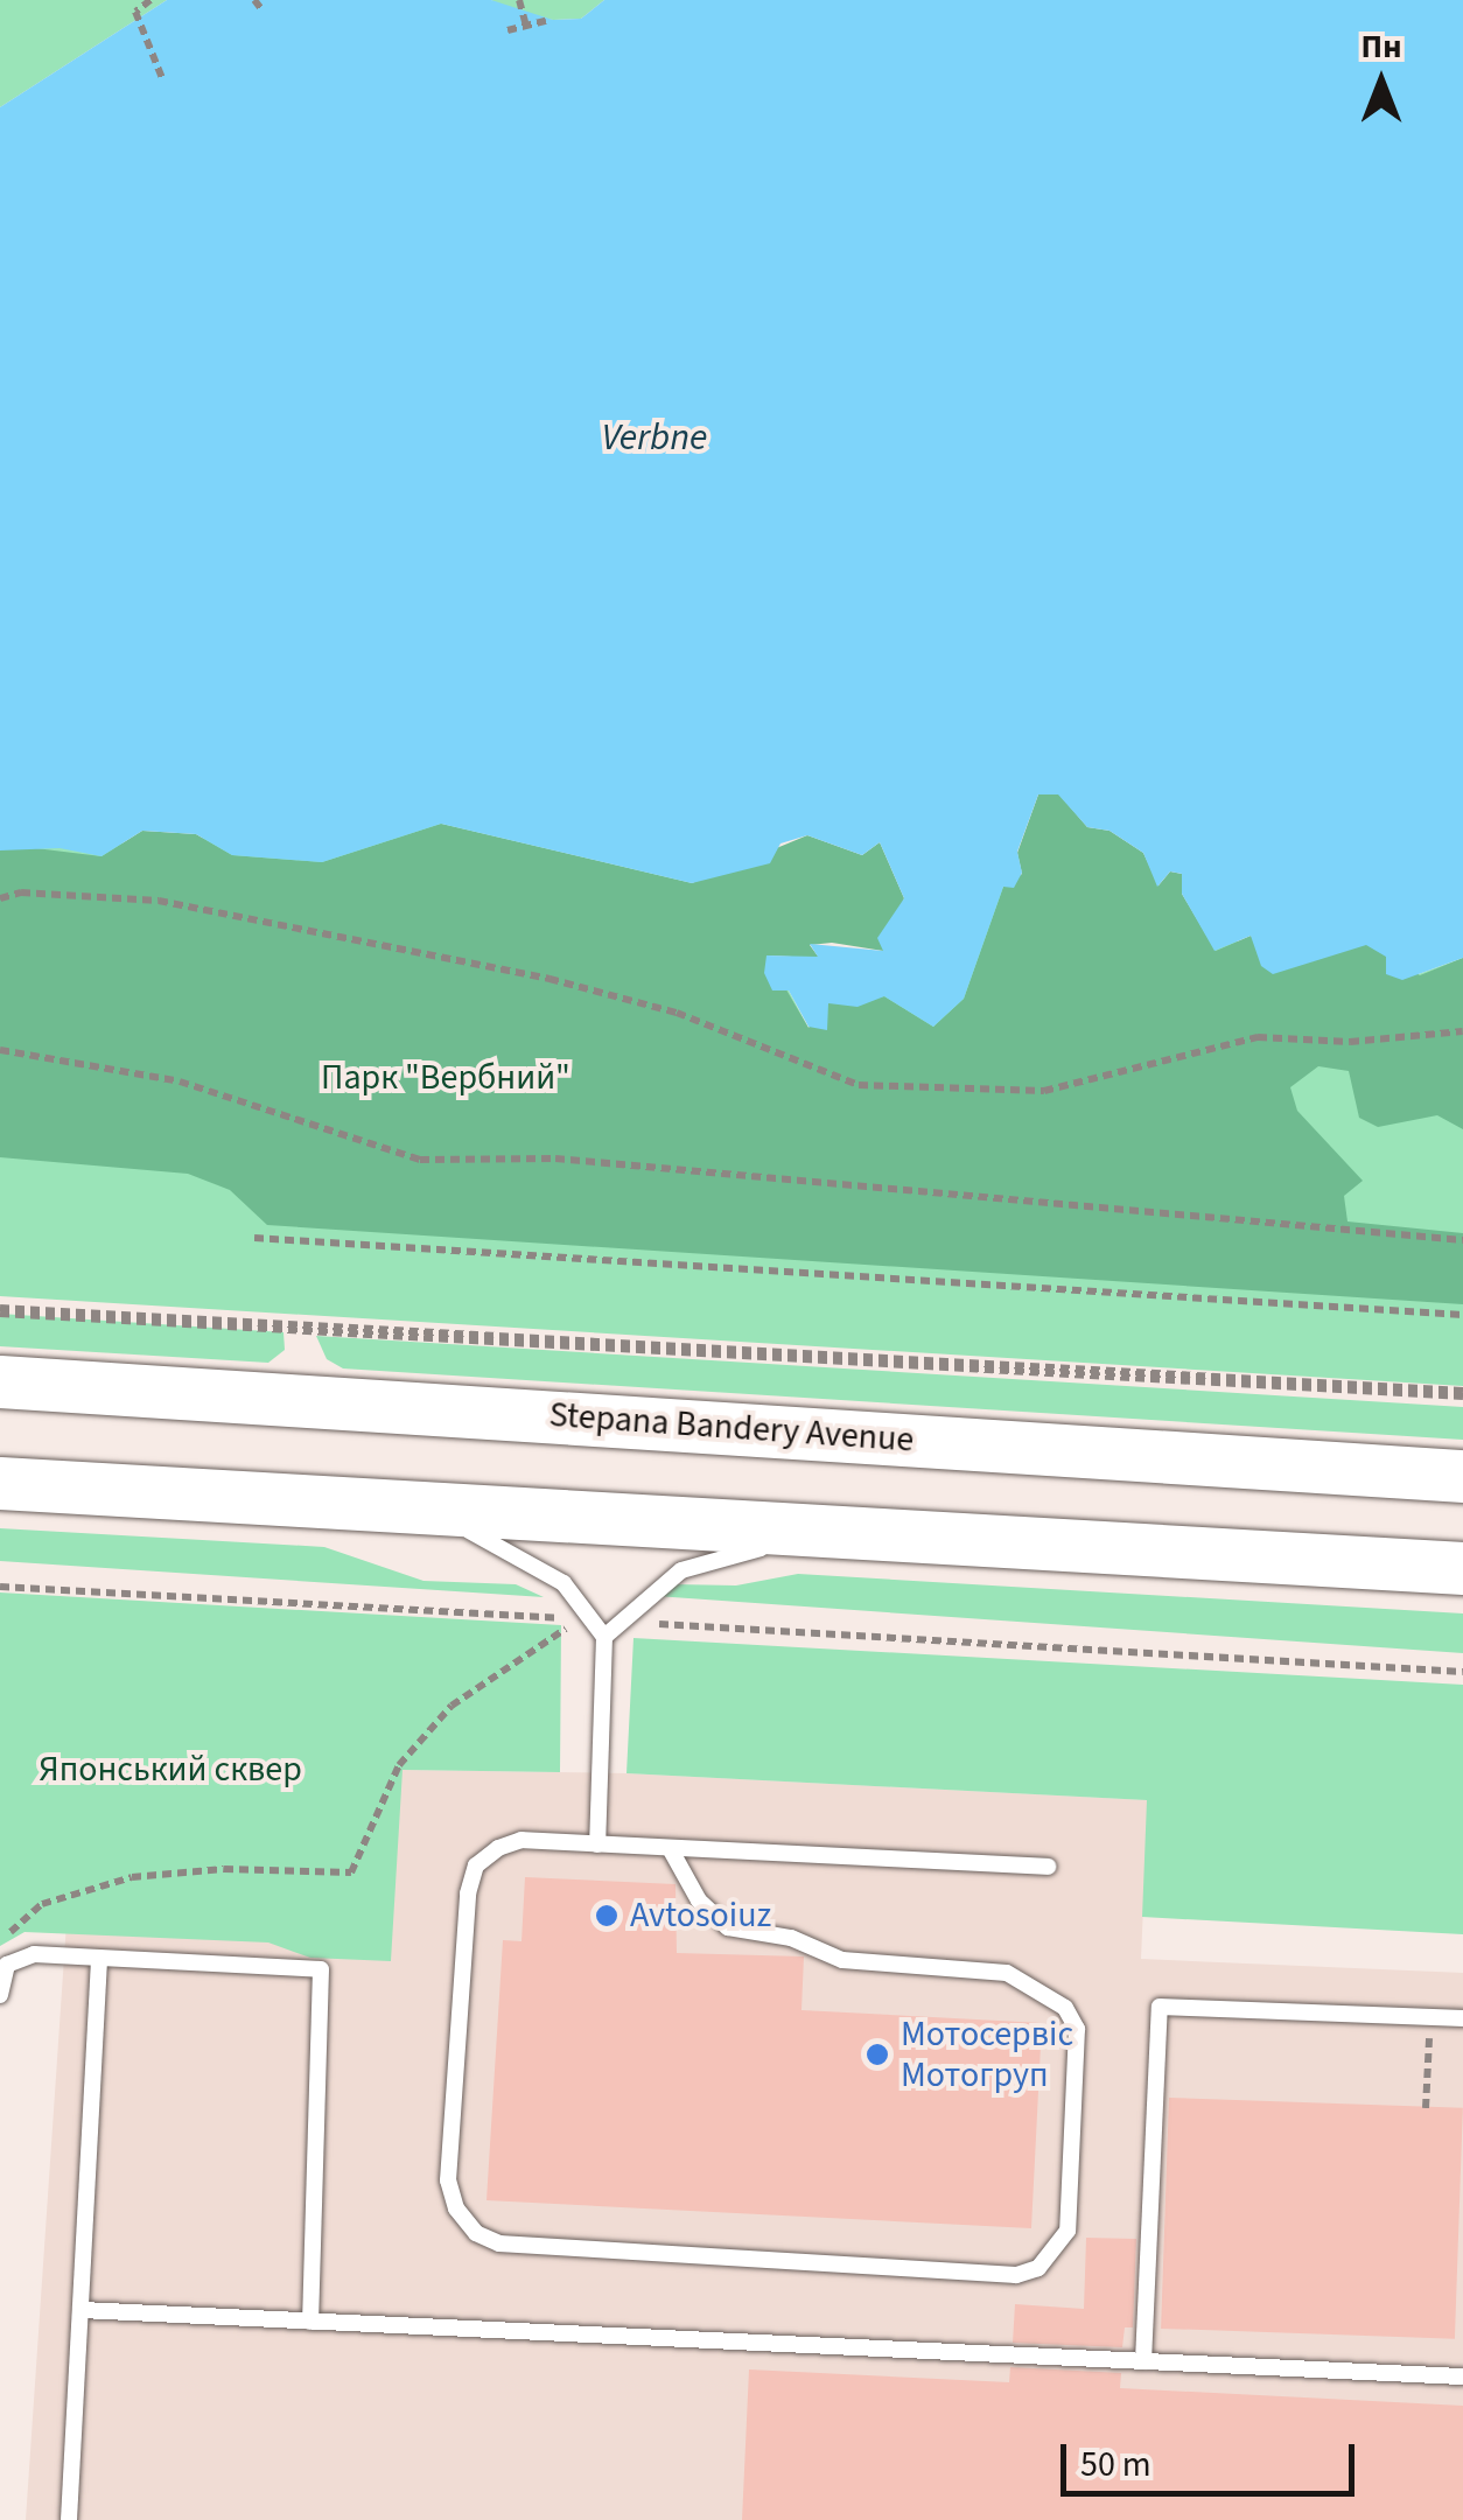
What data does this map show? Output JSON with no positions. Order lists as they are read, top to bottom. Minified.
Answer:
{"streets":{"main road":["Stepana Bandery Avenue"]},"water":["Verbne"],"parks":["Парк \"Вербний\"","Японський сквер"],"places":["Avtosoiuz","Мотосервіс Мотогруп"],"scale_bar":"50 m","north":"top"}
